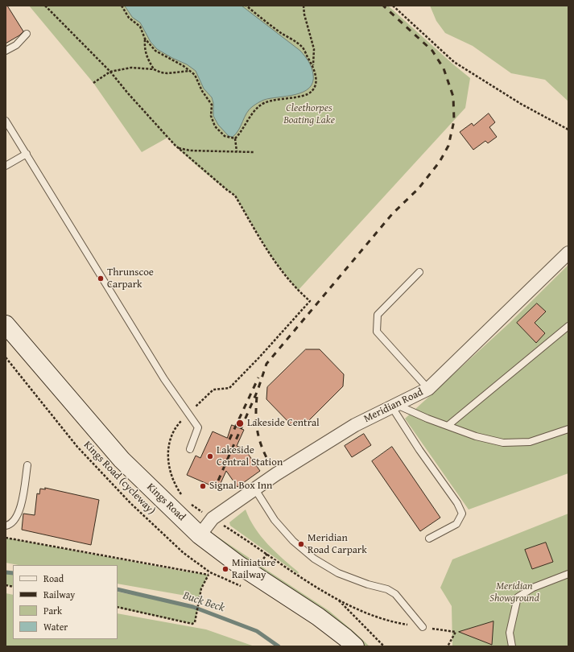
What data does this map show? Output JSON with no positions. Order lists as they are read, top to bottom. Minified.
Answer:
{"streets":{"street":["Meridian Road","Kings Road"],"path":["Kings Road (cycleway)"]},"crossings":[["Meridian Road","Kings Road"]],"water":["Buck Beck"],"parks":["Cleethorpes Boating Lake","Meridian Showground"],"places":["Thrunscoe Carpark","Lakeside Central","Lakeside Central Station","Signal Box Inn","Meridian Road Carpark","Miniature Railway"],"legend":["Road","Railway","Park","Water"]}
